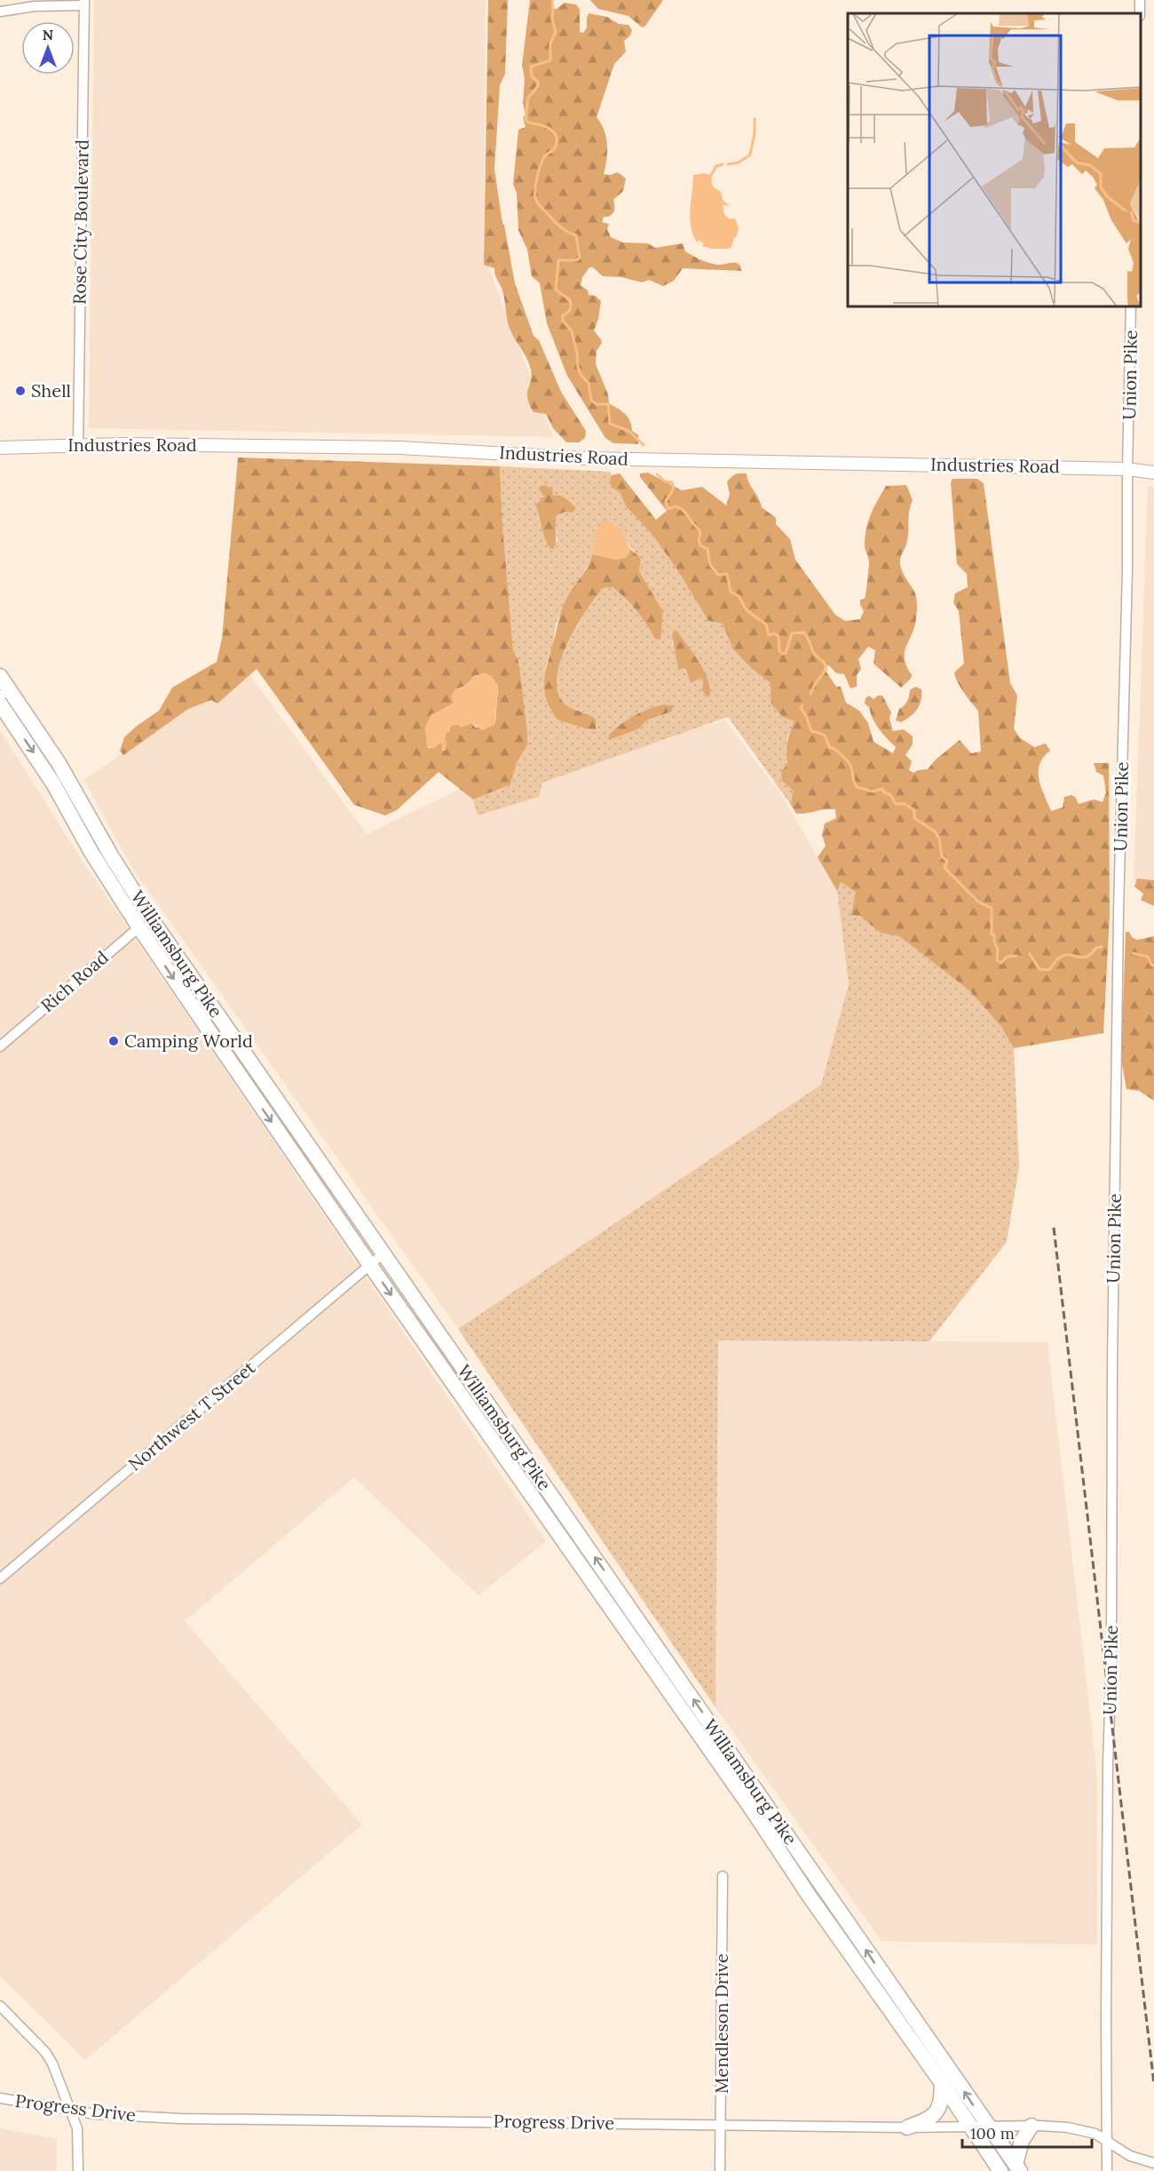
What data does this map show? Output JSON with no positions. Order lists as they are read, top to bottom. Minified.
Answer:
{"streets":{"main road":["Williamsburg Pike"],"street":["Rose City Boulevard","Union Pike","Industries Road","Rich Road","Northwest T Street","Mendleson Drive","Progress Drive"]},"crossings":[["Rose City Boulevard","Industries Road"],["Union Pike","Industries Road"],["Union Pike","Progress Drive"],["Williamsburg Pike","Rich Road"],["Williamsburg Pike","Northwest T Street"],["Williamsburg Pike","Progress Drive"],["Mendleson Drive","Progress Drive"]],"places":["Shell","Camping World"],"scale_bar":"100 m","north":"top"}
